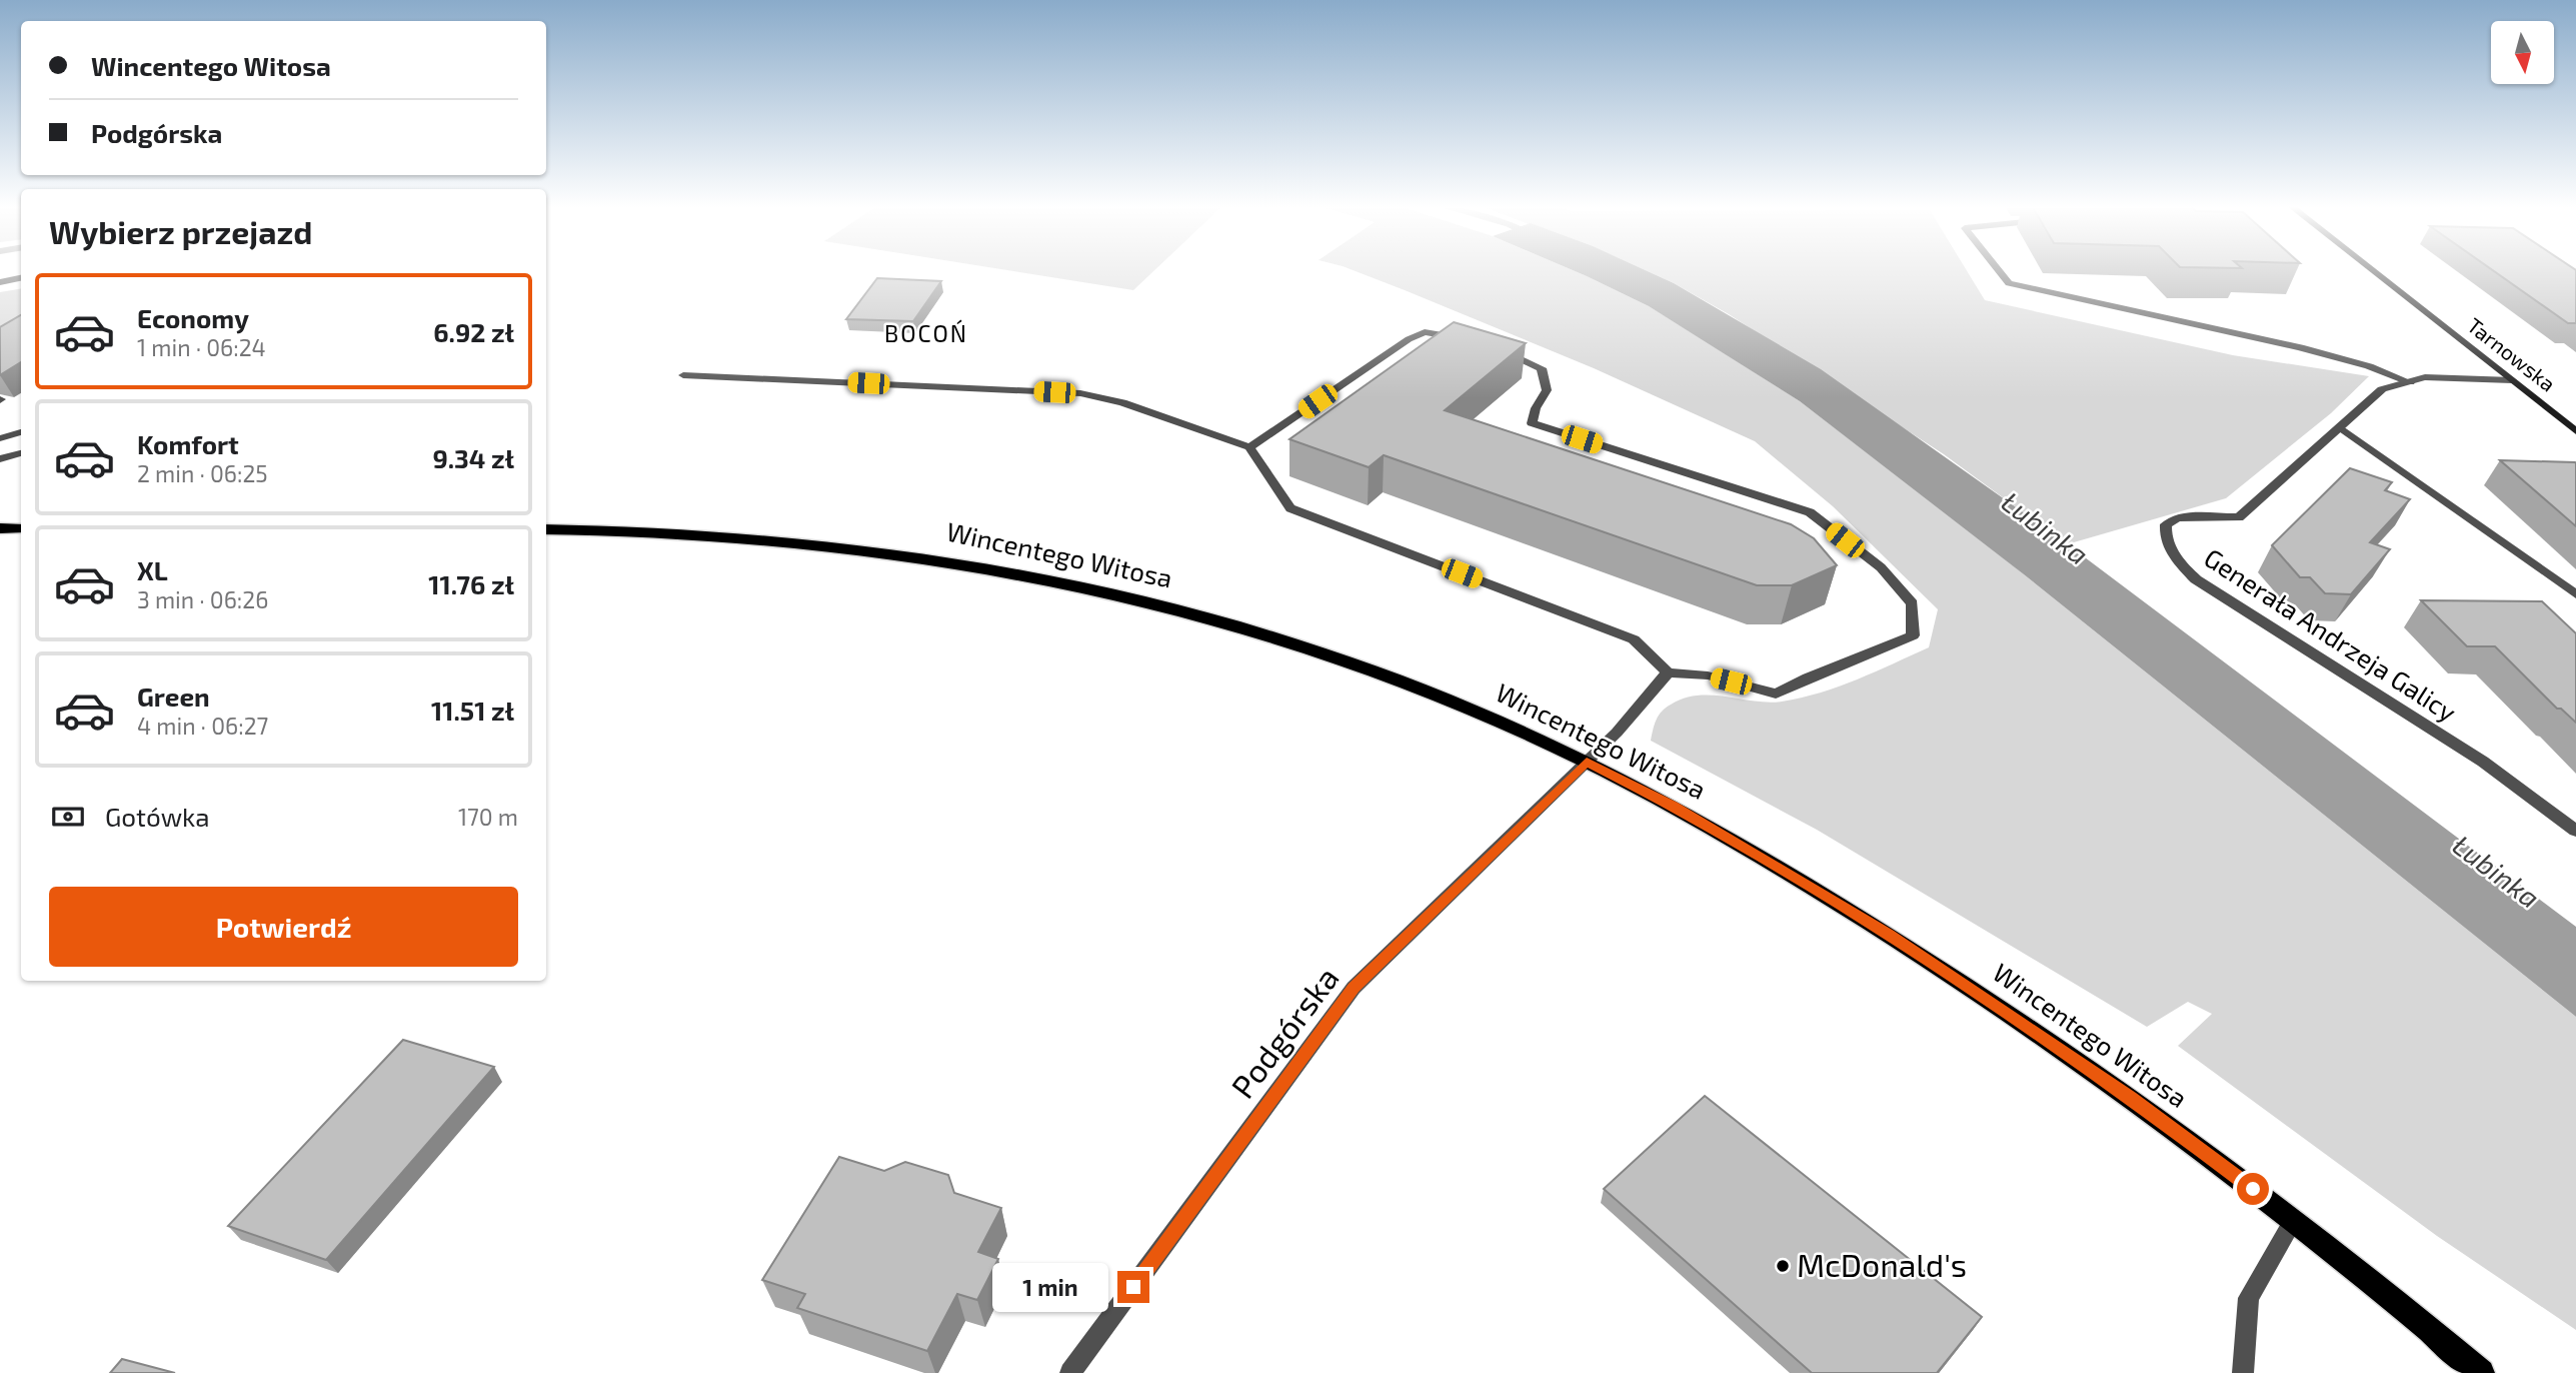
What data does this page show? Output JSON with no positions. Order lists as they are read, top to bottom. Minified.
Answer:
{"streets":{"main road":["Tarnowska","Wincentego Witosa"],"street":["Generała Andrzeja Galicy","Podgórska"]},"crossings":[["Tarnowska","Generała Andrzeja Galicy"],["Wincentego Witosa","Podgórska"]],"districts":["BOCOŃ"],"water":["Łubinka"],"places":["McDonald's"],"north":"bottom","page":{"banner":["Wincentego Witosa","Podgórska"],"heading":"Wybierz przejazd","list":[{"name":"Economy","note":"1 min · 06:24","value":"6.92 zł"},{"name":"Komfort","note":"2 min · 06:25","value":"9.34 zł"},{"name":"XL","note":"3 min · 06:26","value":"11.76 zł"},{"name":"Green","note":"4 min · 06:27","value":"11.51 zł"}],"pay":["Gotówka","170 m"],"buttons":"Potwierdź","bubble":"1 min"}}
